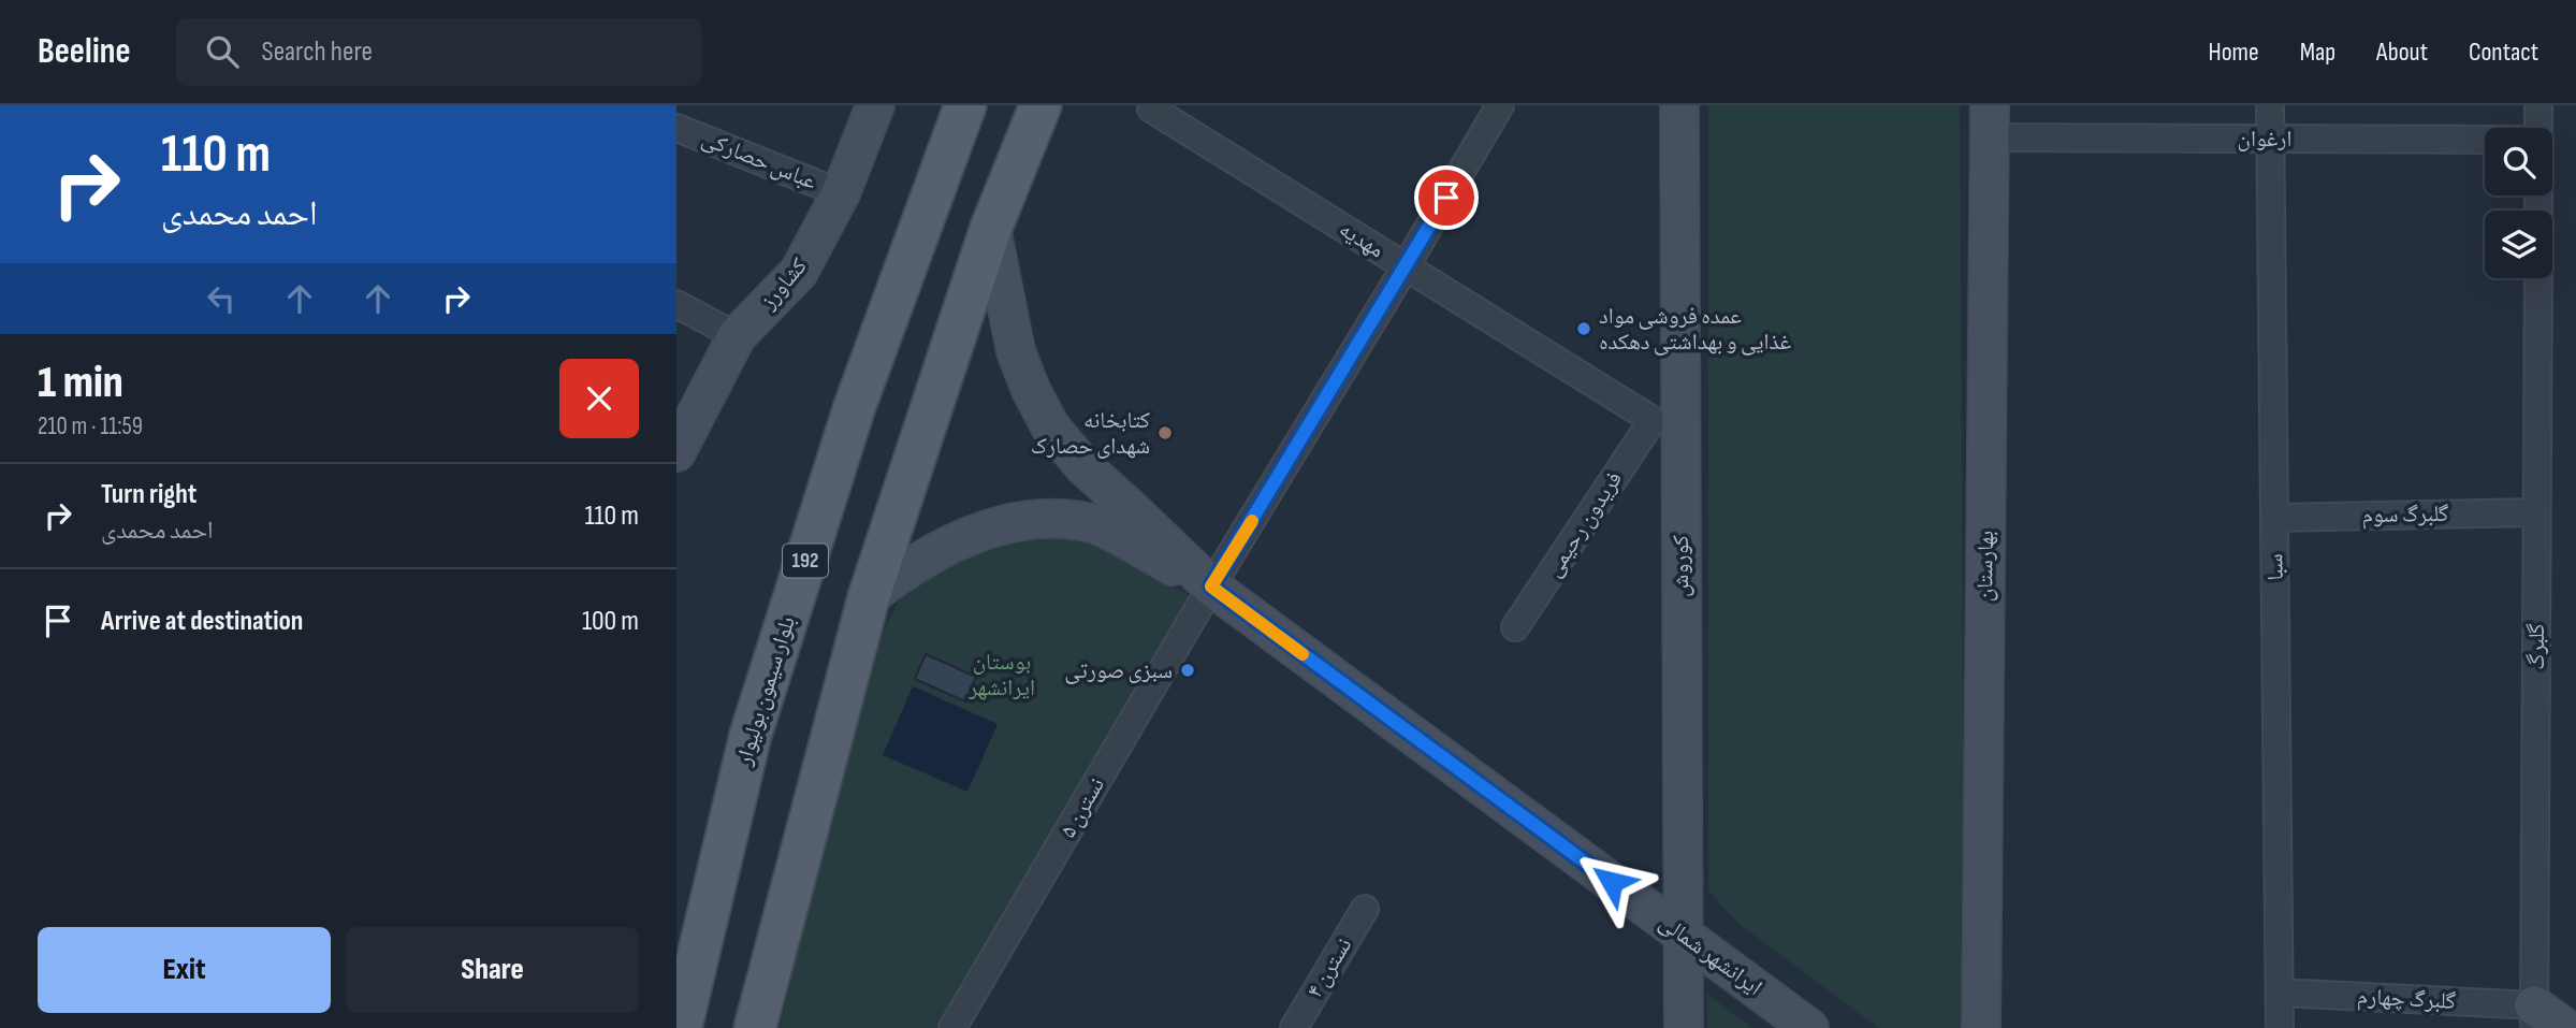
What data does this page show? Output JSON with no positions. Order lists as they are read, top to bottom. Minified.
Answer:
{"streets":{"main road":["192","بلوار سیمون بولیوار"],"street":["ارغوان","عباس حصارکی","مهدیه","کشاورز","گلبرگ سوم","فریدون رحیمی","کوروش","بهارستان","سبا","گلبرگ","نسترن ۵","ایرانشهر شمالی","نسترن ۴","گلبرگ چهارم"]},"crossings":[["ارغوان","بهارستان"],["ارغوان","سبا"],["عباس حصارکی","کشاورز"],["مهدیه","فریدون رحیمی"],["مهدیه","نسترن ۵"],["گلبرگ سوم","سبا"],["گلبرگ سوم","گلبرگ"],["کوروش","ایرانشهر شمالی"],["سبا","گلبرگ چهارم"],["گلبرگ","گلبرگ چهارم"],["نسترن ۵","ایرانشهر شمالی"]],"parks":["بوستان ایرانشهر"],"places":["عمده فروشی مواد غذایی و بهداشتی دهکده","کتابخانه شهدای حصارک","سبزی صورتی"],"page":{"header":"Beeline","search":"Search here","nav":["Home","Map","About","Contact"],"turn":["110 m","احمد محمدی"],"heading":["1 min","210 m · 11:59"],"list":[{"name":"Turn right","note":"احمد محمدی","value":"110 m"},{"name":"Arrive at destination","value":"100 m"}],"buttons":["Exit","Share"]}}
